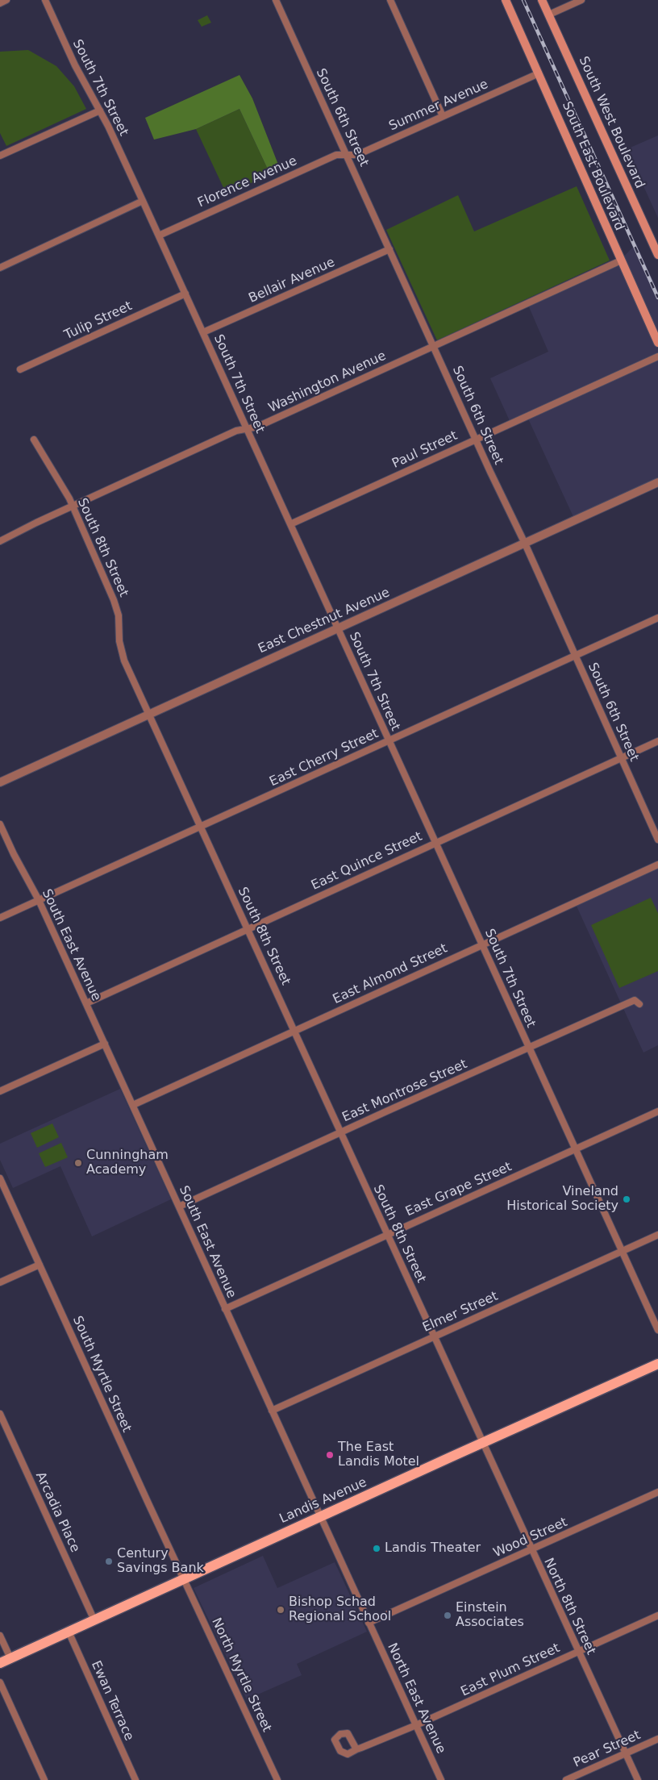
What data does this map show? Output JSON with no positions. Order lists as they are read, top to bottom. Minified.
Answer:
{"streets":{"main road":["South West Boulevard","South East Boulevard","Landis Avenue"],"street":["South 7th Street","Summer Avenue","South 6th Street","Florence Avenue","Bellair Avenue","Tulip Street","Washington Avenue","Paul Street","South 8th Street","East Chestnut Avenue","East Cherry Street","East Quince Street","South East Avenue","East Almond Street","East Montrose Street","East Grape Street","Elmer Street","South Myrtle Street","Arcadia Place","Wood Street","North 8th Street","East Plum Street","North Myrtle Street","North East Avenue","Ewan Terrace","Pear Street"]},"crossings":[["South 7th Street","Florence Avenue"],["South 7th Street","Bellair Avenue"],["South 7th Street","Tulip Street"],["South 7th Street","Washington Avenue"],["South 7th Street","Paul Street"],["South 7th Street","East Chestnut Avenue"],["South 7th Street","East Cherry Street"],["South 7th Street","East Quince Street"],["South 7th Street","East Almond Street"],["South 7th Street","East Montrose Street"],["South 7th Street","East Grape Street"],["South 7th Street","Elmer Street"],["Summer Avenue","South 6th Street"],["Summer Avenue","South East Boulevard"],["Summer Avenue","Florence Avenue"],["South 6th Street","Florence Avenue"],["South 6th Street","Bellair Avenue"],["South 6th Street","Washington Avenue"],["South 6th Street","Paul Street"],["South 6th Street","East Chestnut Avenue"],["South 6th Street","East Cherry Street"],["South 6th Street","East Quince Street"],["South East Boulevard","Washington Avenue"],["Washington Avenue","South 8th Street"],["South 8th Street","East Chestnut Avenue"],["South 8th Street","East Cherry Street"],["South 8th Street","East Quince Street"],["South 8th Street","East Almond Street"],["South 8th Street","East Montrose Street"],["South 8th Street","East Grape Street"],["South 8th Street","Elmer Street"],["South 8th Street","Landis Avenue"],["South 8th Street","North 8th Street"],["East Cherry Street","South East Avenue"],["East Quince Street","South East Avenue"],["South East Avenue","East Almond Street"],["South East Avenue","East Montrose Street"],["South East Avenue","East Grape Street"],["South East Avenue","Elmer Street"],["South East Avenue","Landis Avenue"],["South East Avenue","North East Avenue"],["South Myrtle Street","Landis Avenue"],["South Myrtle Street","North Myrtle Street"],["Landis Avenue","Arcadia Place"],["Landis Avenue","North 8th Street"],["Landis Avenue","North Myrtle Street"],["Landis Avenue","North East Avenue"],["Landis Avenue","Ewan Terrace"],["Wood Street","North 8th Street"],["Wood Street","North East Avenue"],["North 8th Street","East Plum Street"],["North 8th Street","Pear Street"],["East Plum Street","North East Avenue"]],"places":["Cunningham Academy","Vineland Historical Society","The East Landis Motel","Landis Theater","Century Savings Bank","Bishop Schad Regional School","Einstein Associates"]}
